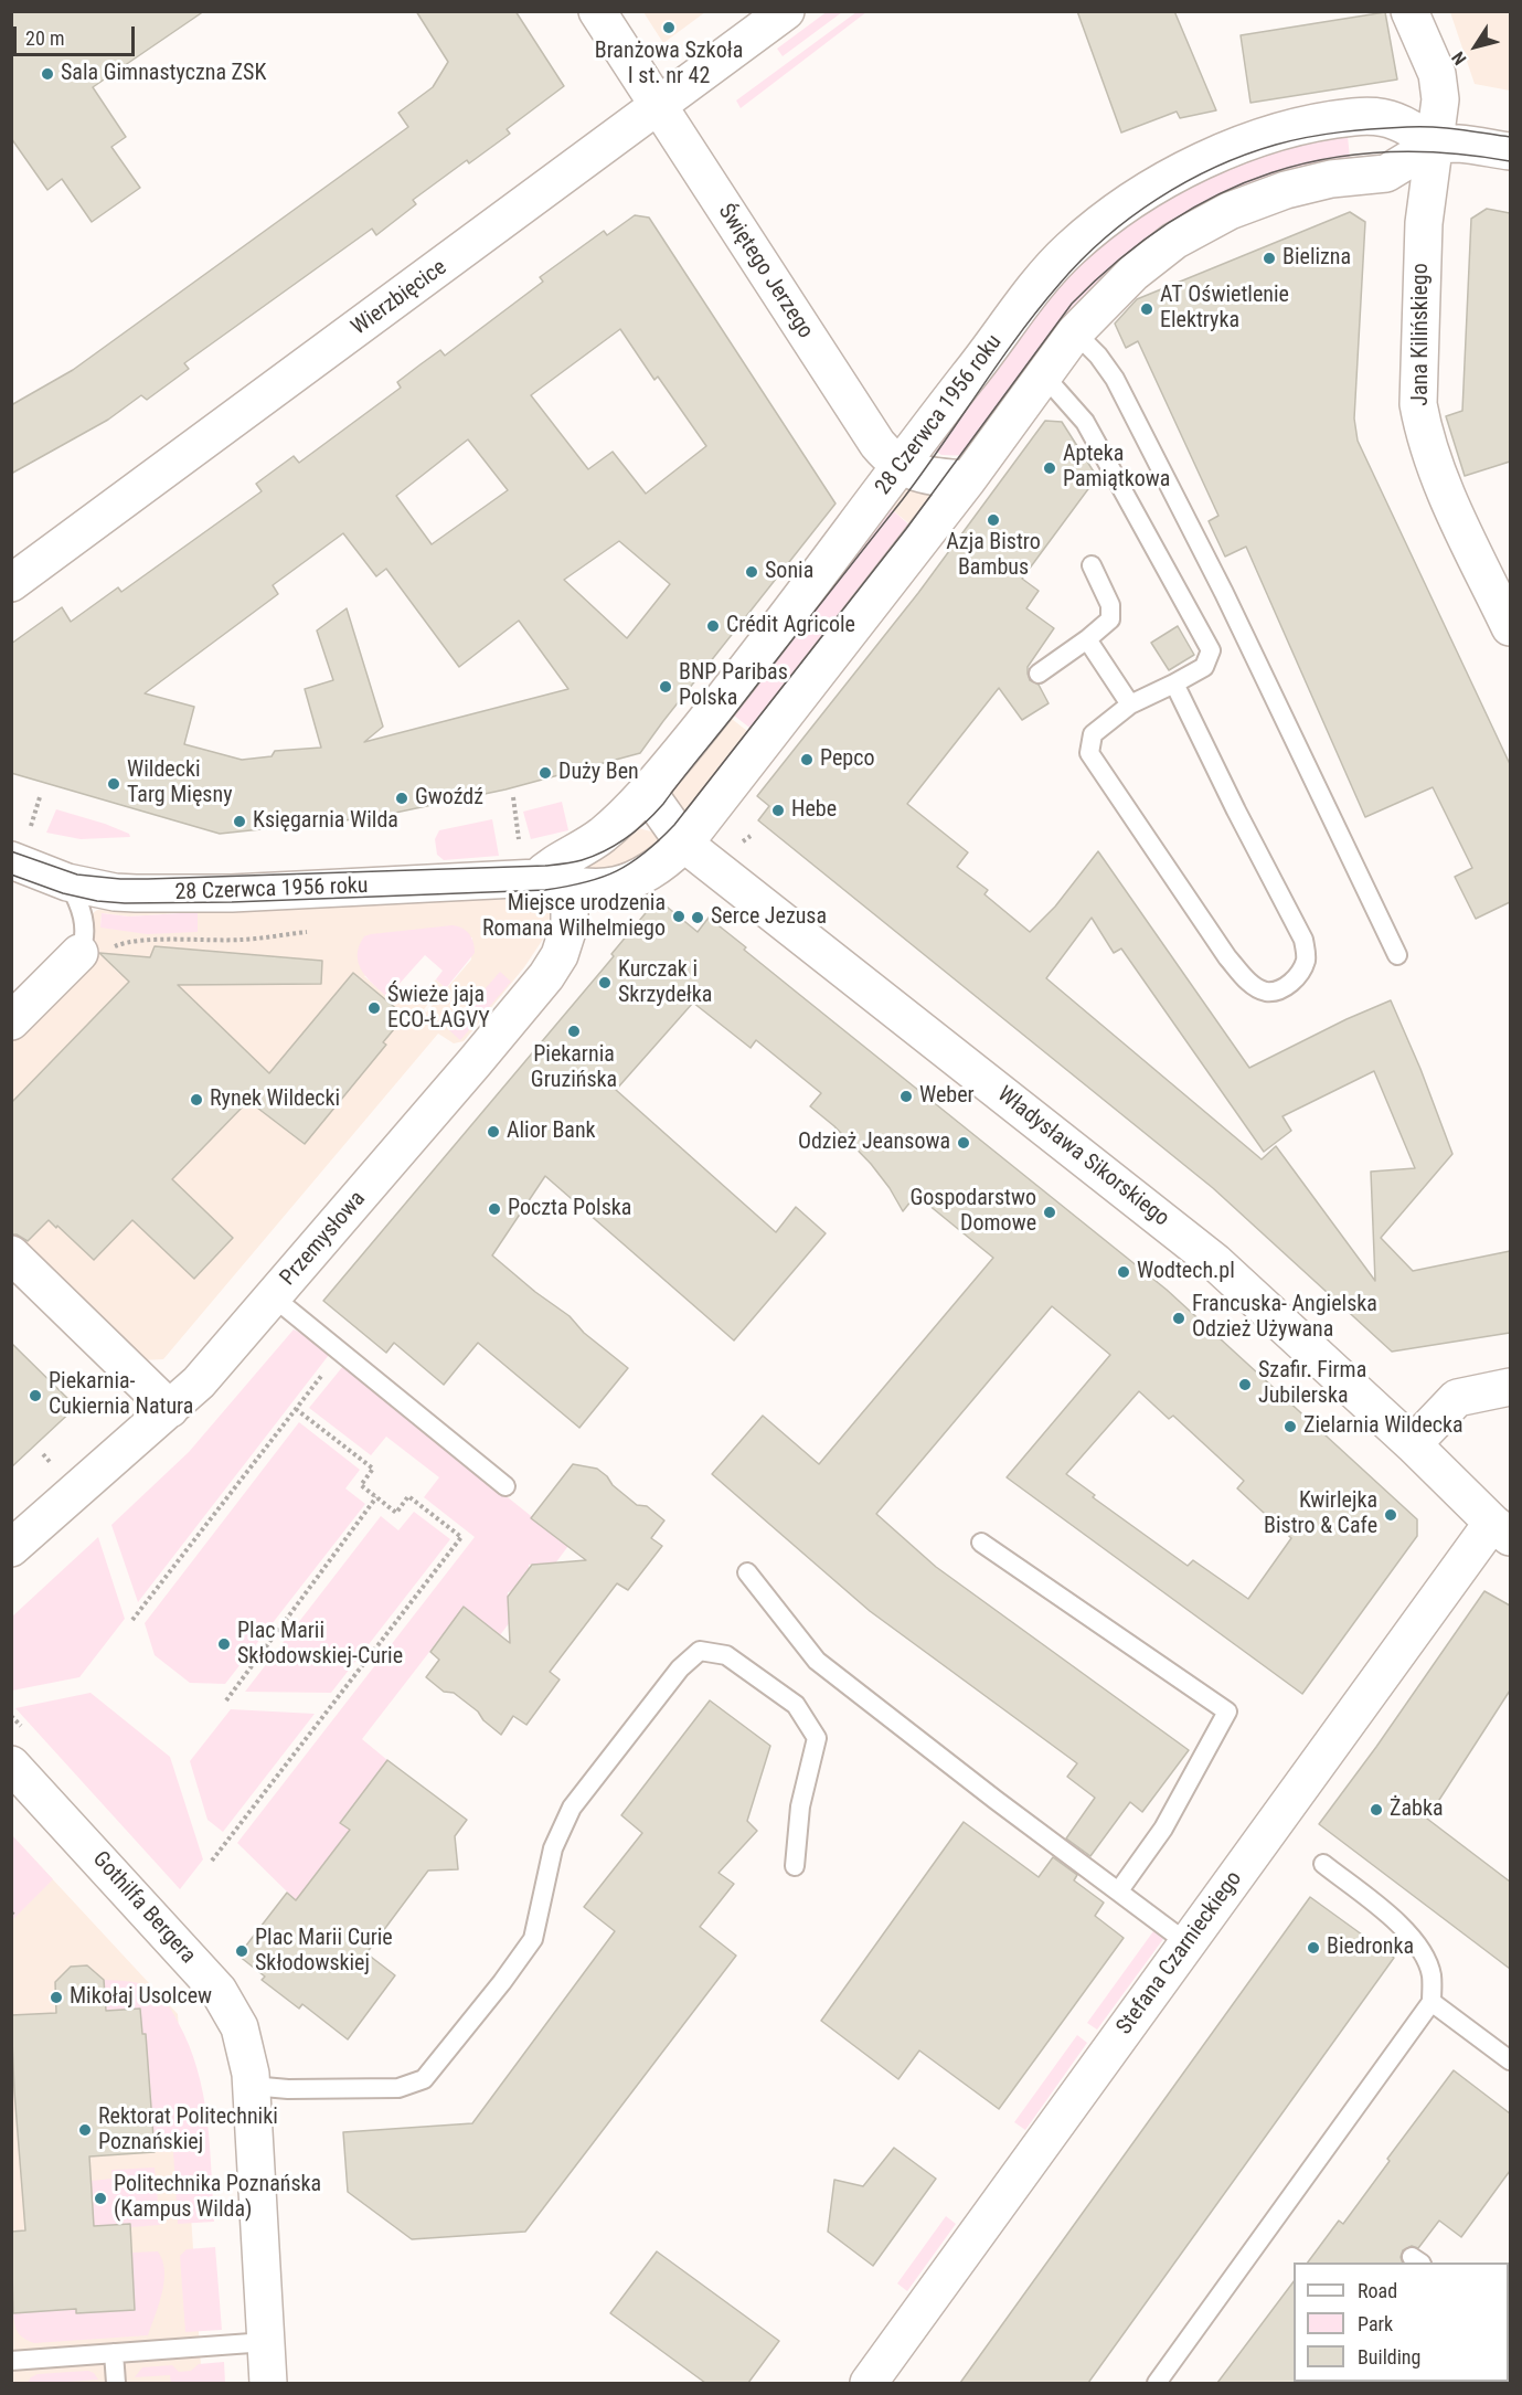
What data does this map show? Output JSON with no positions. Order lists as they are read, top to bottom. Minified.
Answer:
{"streets":{"street":["Świętego Jerzego","Wierzbięcice","Jana Kilińskiego","28 Czerwca 1956 roku","Władysława Sikorskiego","Przemysłowa","Gothilfa Bergera","Stefana Czarnieckiego"]},"crossings":[["Świętego Jerzego","Wierzbięcice"],["Świętego Jerzego","28 Czerwca 1956 roku"],["Jana Kilińskiego","28 Czerwca 1956 roku"],["28 Czerwca 1956 roku","Władysława Sikorskiego"],["28 Czerwca 1956 roku","Przemysłowa"],["Władysława Sikorskiego","Stefana Czarnieckiego"]],"places":["Branżowa Szkoła I st. nr 42","Sala Gimnastyczna ZSK","Bielizna","AT Oświetlenie Elektryka","Apteka Pamiątkowa","Azja Bistro Bambus","Sonia","Crédit Agricole","BNP Paribas Polska","Pepco","Duży Ben","Wildecki Targ Mięsny","Gwoźdź","Hebe","Księgarnia Wilda","Miejsce urodzenia Romana Wilhelmiego","Serce Jezusa","Kurczak i Skrzydełka","Świeże jaja ECO-ŁAGVY","Piekarnia Gruzińska","Weber","Rynek Wildecki","Alior Bank","Odzież Jeansowa","Poczta Polska","Gospodarstwo Domowe","Wodtech.pl","Francuska- Angielska Odzież Używana","Szafir. Firma Jubilerska","Piekarnia- Cukiernia Natura","Zielarnia Wildecka","Kwirlejka Bistro & Cafe","Plac Marii Skłodowskiej-Curie","Żabka","Biedronka","Plac Marii Curie Skłodowskiej","Mikołaj Usolcew","Rektorat Politechniki Poznańskiej","Politechnika Poznańska (Kampus Wilda)"],"legend":["Road","Park","Building"],"scale_bar":"20 m","north":"bottom left"}
